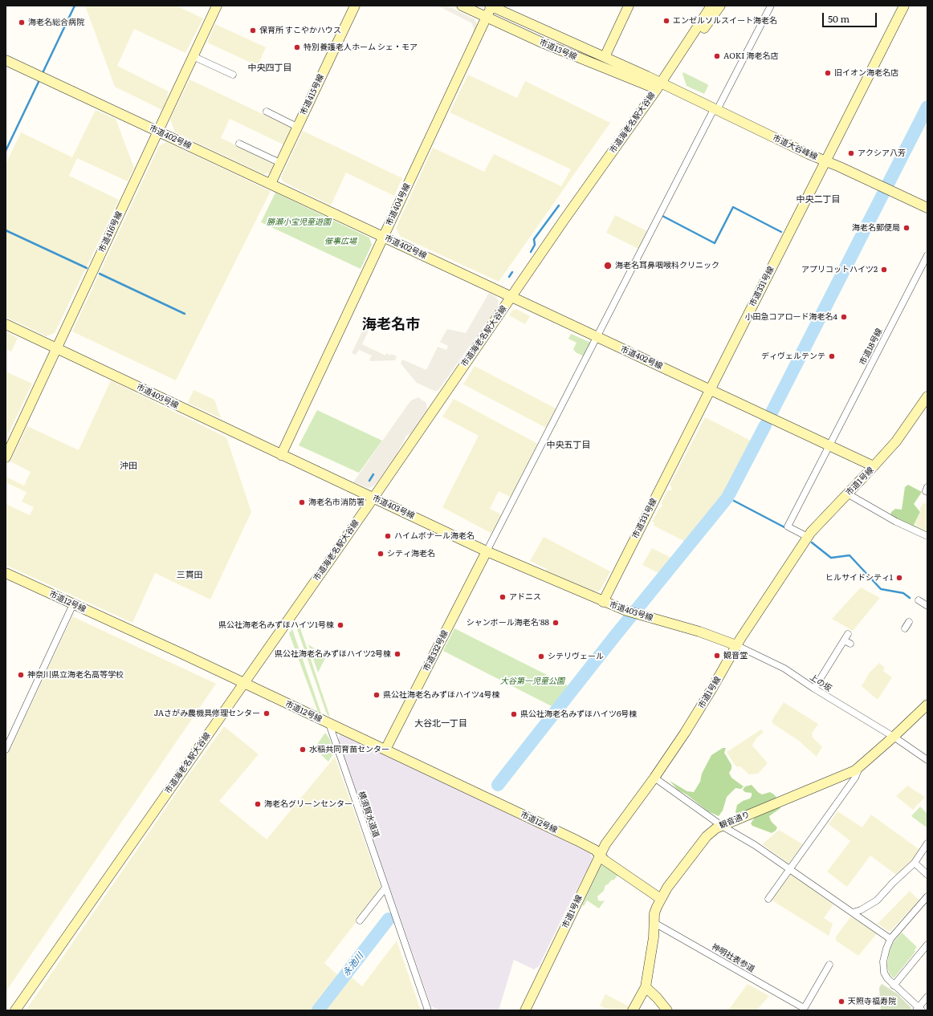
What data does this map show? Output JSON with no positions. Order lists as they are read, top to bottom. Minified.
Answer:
{"streets":{"street":["市道13号線","市道415号線","市道海老名駅大谷線","市道402号線","市道大谷峰線","市道404号線","市道416号線","市道331号線","市道18号線","市道403号線","市道1号線","市道12号線","市道332号線","上の坂","横須賀水道道","観音通り","神明社表参道"]},"crossings":[["市道13号線","市道海老名駅大谷線"],["市道13号線","市道大谷峰線"],["市道13号線","市道404号線"],["市道415号線","市道402号線"],["市道海老名駅大谷線","市道402号線"],["市道海老名駅大谷線","市道大谷峰線"],["市道海老名駅大谷線","市道403号線"],["市道海老名駅大谷線","市道12号線"],["市道402号線","市道404号線"],["市道402号線","市道416号線"],["市道402号線","市道331号線"],["市道402号線","市道18号線"],["市道402号線","市道1号線"],["市道大谷峰線","市道331号線"],["市道404号線","市道403号線"],["市道416号線","市道403号線"],["市道331号線","市道403号線"],["市道18号線","市道1号線"],["市道403号線","市道1号線"],["市道403号線","市道332号線"],["市道403号線","上の坂"],["市道1号線","市道12号線"],["市道1号線","上の坂"],["市道12号線","市道332号線"],["市道12号線","横須賀水道道"],["市道12号線","観音通り"],["上の坂","観音通り"],["観音通り","神明社表参道"]],"districts":["中央四丁目","中央二丁目","海老名市","中央五丁目","沖田","三貫田","大谷北一丁目"],"water":["永池川"],"parks":["勝瀬小宝児童遊園","催事広場","大谷第一児童公園"],"places":["エンゼルソルスイート海老名","海老名総合病院","保育所 すこやかハウス","特別養護老人ホーム シェ・モア","AOKI 海老名店","旧イオン海老名店","アクシア八芳","海老名郵便局","海老名耳鼻咽喉科クリニック","アプリコットハイツ2","小田急コアロード海老名4","ディヴェルテンテ","海老名市消防署","ハイムボナール海老名","シティ海老名","ヒルサイドシティ1","アドニス","シャンポール海老名'88","県公社海老名みずほハイツ1号棟","県公社海老名みずほハイツ2号棟","観音堂","シテリヴェール","神奈川県立海老名高等学校","県公社海老名みずほハイツ4号棟","JAさがみ農機具修理センター","県公社海老名みずほハイツ6号棟","水稲共同育苗センター","海老名グリーンセンター","天照寺福寿院"],"scale_bar":"50 m"}
